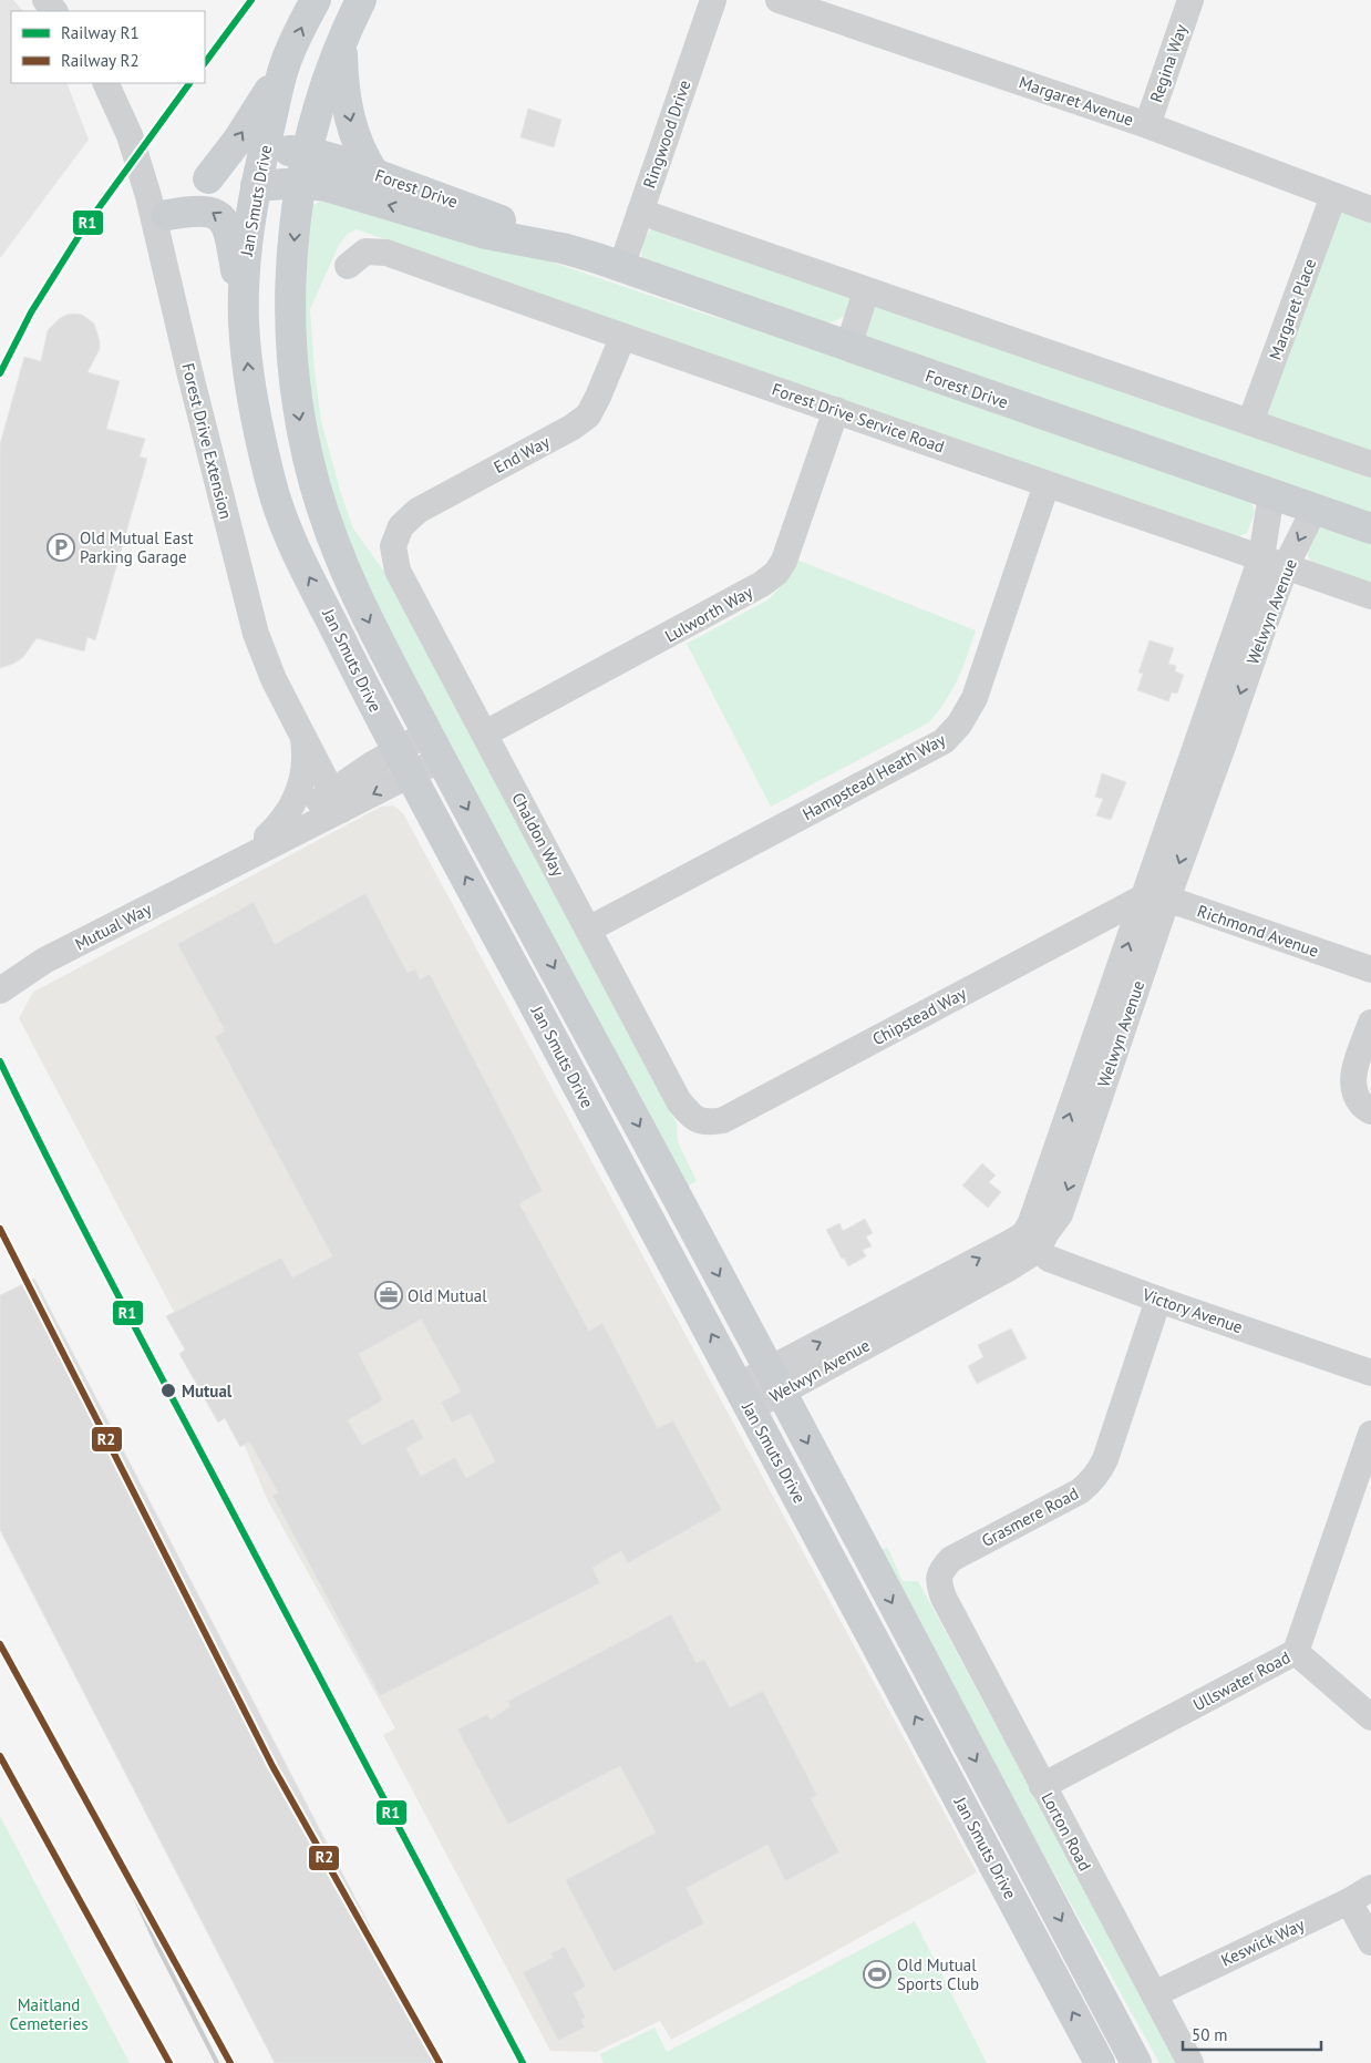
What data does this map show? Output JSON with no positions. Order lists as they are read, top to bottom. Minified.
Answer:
{"streets":{"main road":["Forest Drive","Jan Smuts Drive"],"street":["Regina Way","Margaret Avenue","Ringwood Drive","Margaret Place","Forest Drive Service Road","Forest Drive Extension","End Way","Welwyn Avenue","Lulworth Way","Hampstead Heath Way","Chaldon Way","Mutual Way","Richmond Avenue","Chipstead Way","Victory Avenue","Grasmere Road","Ullswater Road","Lorton Road","Keswick Way"]},"crossings":[["Regina Way","Margaret Avenue"],["Margaret Avenue","Margaret Place"],["Ringwood Drive","Forest Drive"],["Forest Drive","Jan Smuts Drive"],["Forest Drive","Welwyn Avenue"],["Jan Smuts Drive","Welwyn Avenue"],["Jan Smuts Drive","Mutual Way"],["Forest Drive Service Road","End Way"],["Forest Drive Service Road","Welwyn Avenue"],["Forest Drive Service Road","Lulworth Way"],["Forest Drive Service Road","Hampstead Heath Way"],["Forest Drive Extension","Mutual Way"],["End Way","Chaldon Way"],["Welwyn Avenue","Richmond Avenue"],["Welwyn Avenue","Chipstead Way"],["Welwyn Avenue","Victory Avenue"],["Lulworth Way","Chaldon Way"],["Hampstead Heath Way","Chaldon Way"],["Chaldon Way","Chipstead Way"],["Richmond Avenue","Chipstead Way"],["Victory Avenue","Grasmere Road"],["Grasmere Road","Lorton Road"],["Ullswater Road","Lorton Road"],["Lorton Road","Keswick Way"]],"parks":["Maitland Cemeteries"],"places":{"parking":["Old Mutual East Parking Garage"],"office":["Old Mutual"],"other":["Mutual"],"sports":["Old Mutual Sports Club"]},"lines":["rail line R1","rail line R2"],"legend":["Railway R1","Railway R2"],"scale_bar":"50 m"}
